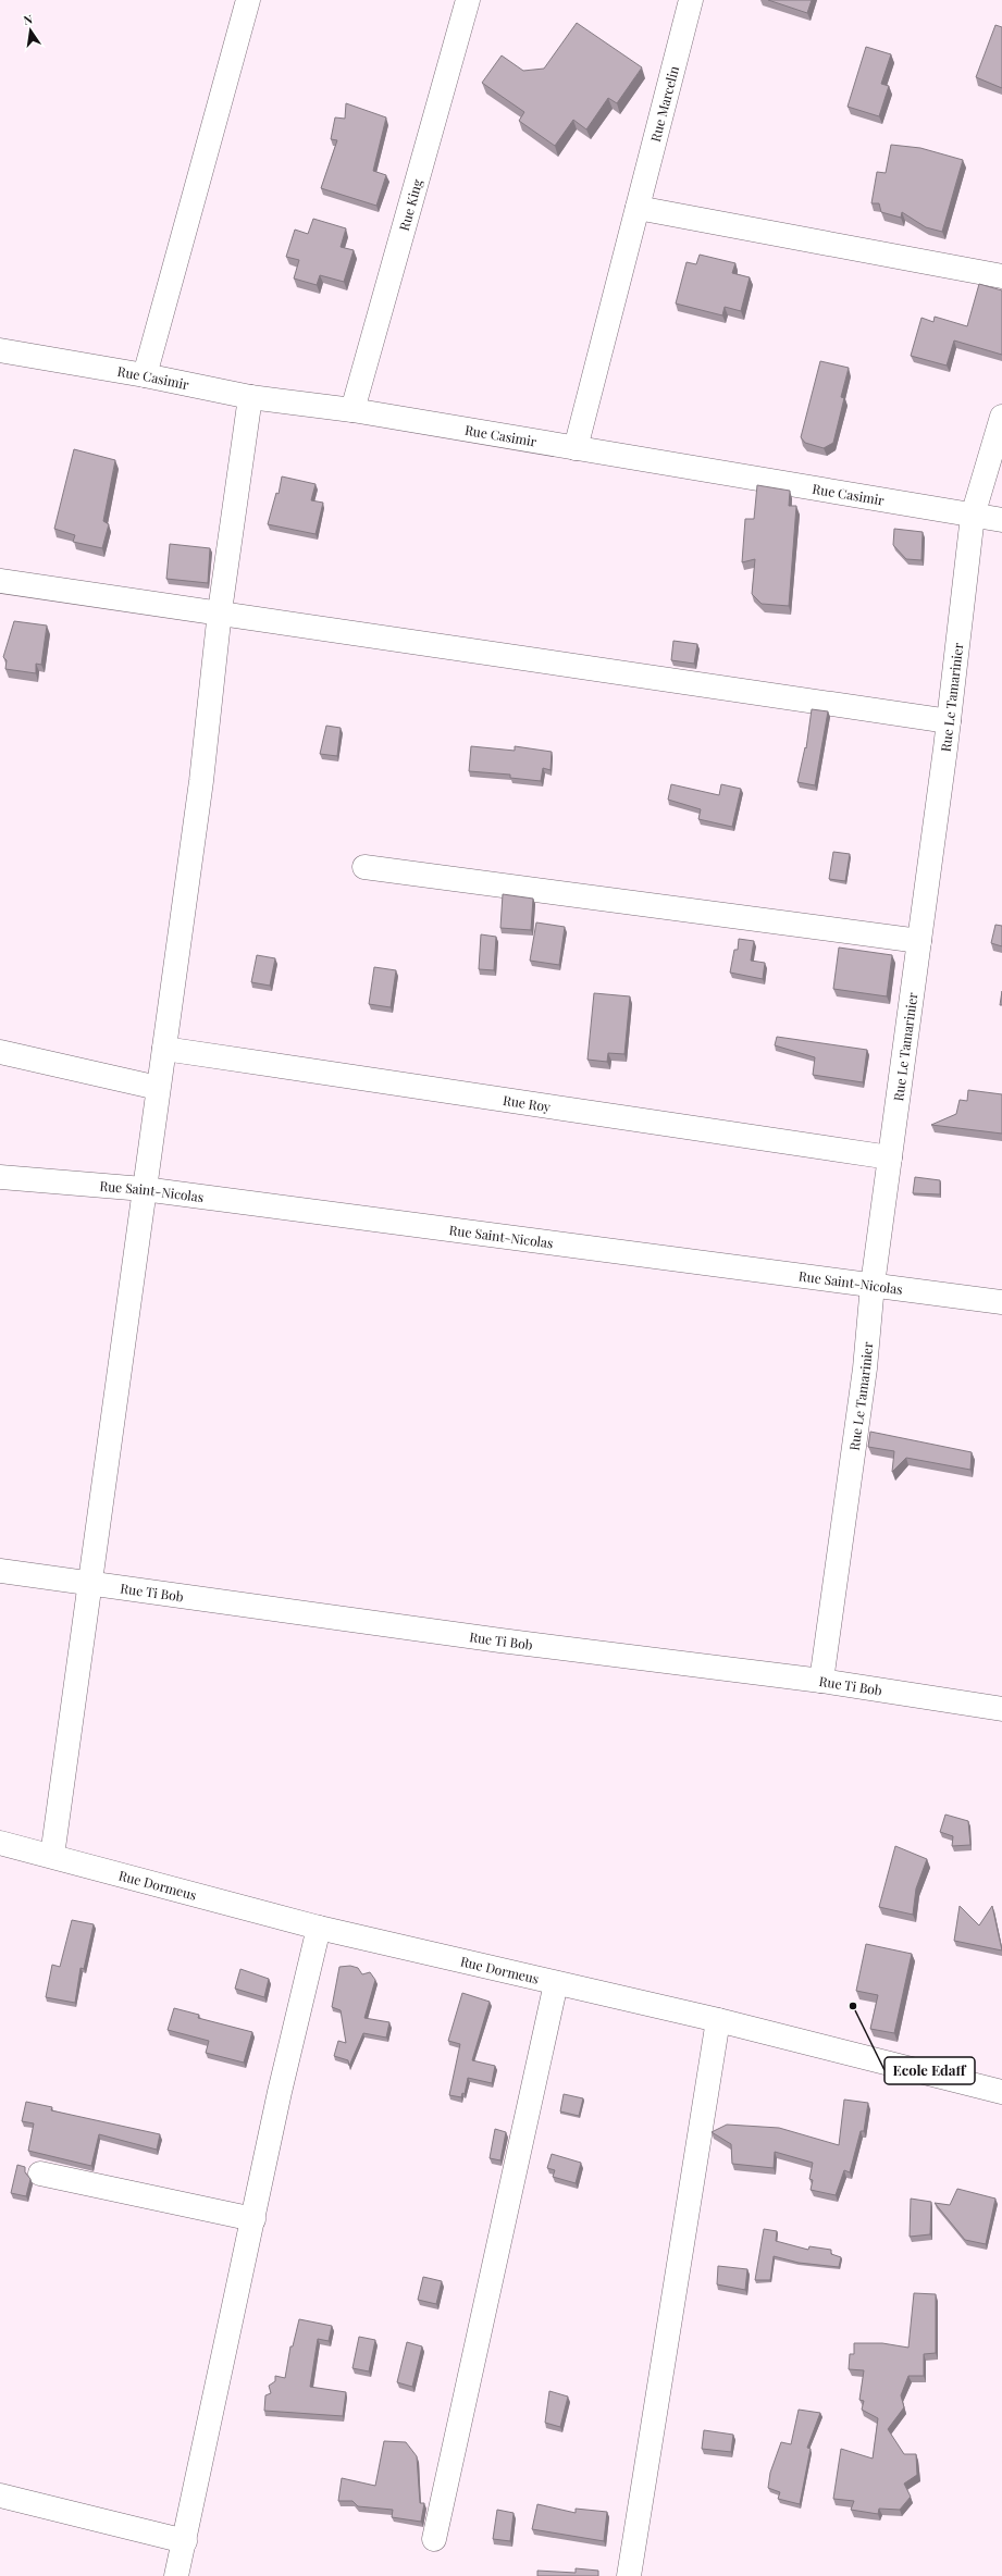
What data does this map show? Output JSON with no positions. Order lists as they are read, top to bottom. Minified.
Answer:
{"streets":{"street":["Rue Marcelin","Rue King","Rue Casimir","Rue Le Tamarinier","Rue Roy","Rue Saint-Nicolas","Rue Ti Bob","Rue Dormeus"]},"crossings":[["Rue Marcelin","Rue Casimir"],["Rue King","Rue Casimir"],["Rue Casimir","Rue Le Tamarinier"],["Rue Le Tamarinier","Rue Roy"],["Rue Le Tamarinier","Rue Saint-Nicolas"],["Rue Le Tamarinier","Rue Ti Bob"]],"places":["Ecole Edaff"],"north":"top"}
